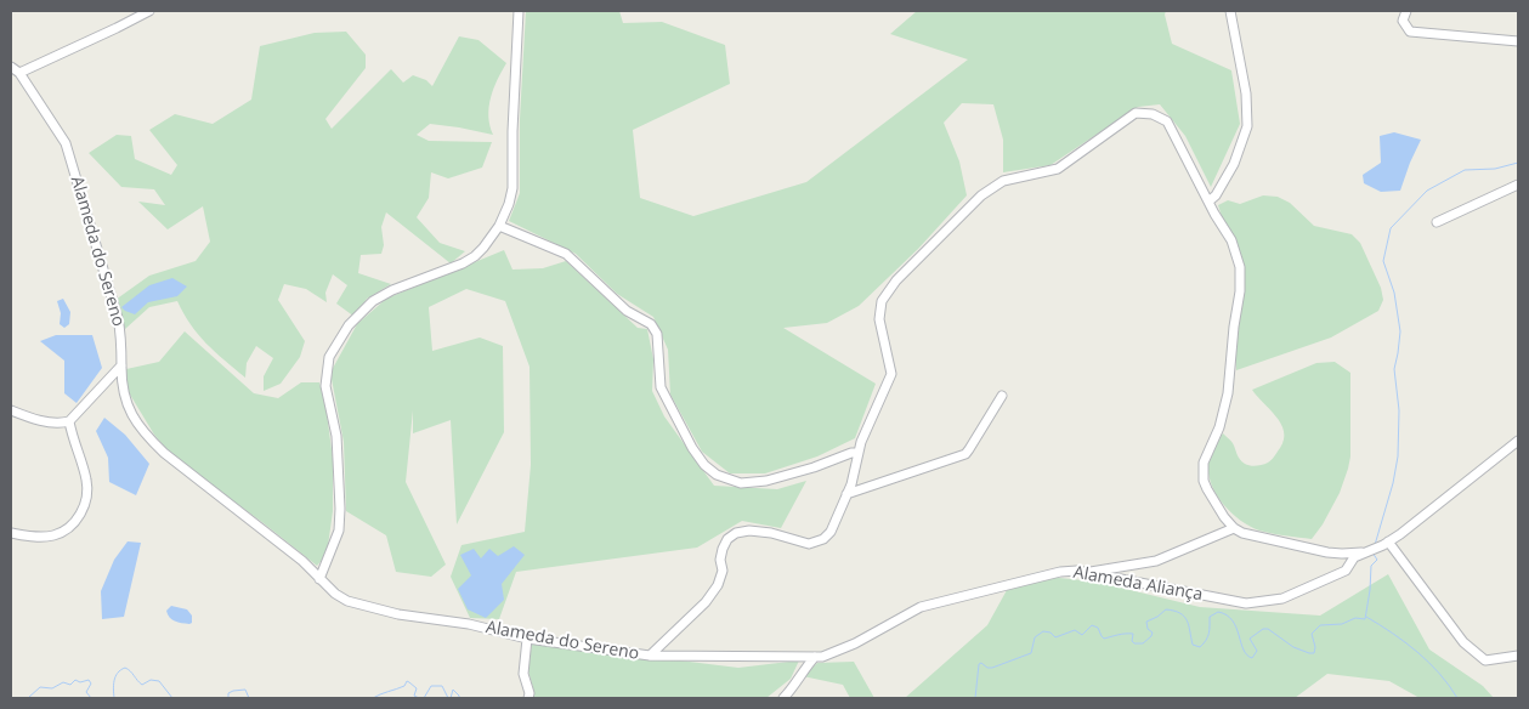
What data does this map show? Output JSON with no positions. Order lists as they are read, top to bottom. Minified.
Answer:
{"streets":{"street":["Alameda do Sereno","Alameda Aliança"]},"crossings":[["Alameda do Sereno","Alameda Aliança"]]}
